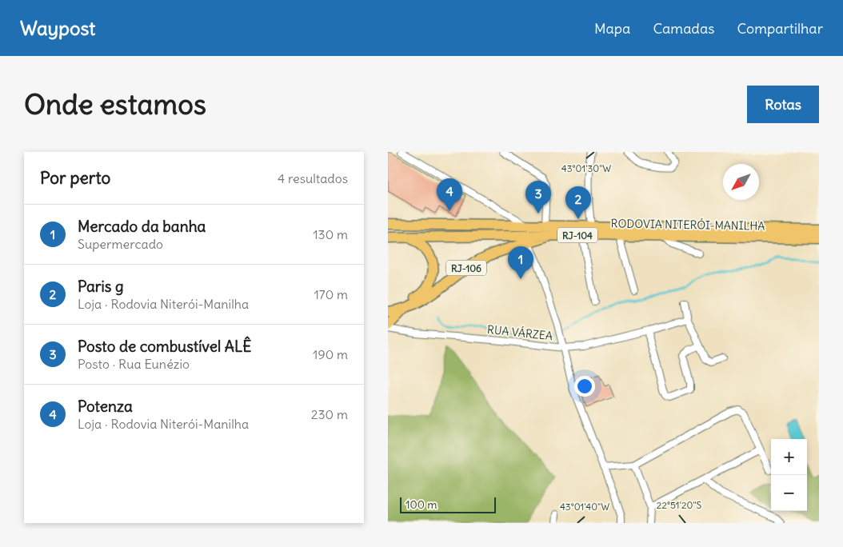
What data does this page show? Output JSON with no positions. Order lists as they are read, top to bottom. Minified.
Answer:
{"streets":{"highway":["RODOVIA NITERÓI-MANILHA","RJ-104","RJ-106"],"street":["RUA VÁRZEA"]},"crossings":[["RODOVIA NITERÓI-MANILHA","RJ-106"]],"scale_bar":"100 m","north":"bottom left","page":{"header":"Waypost","nav":["Mapa","Camadas","Compartilhar"],"buttons":"Rotas","title":"Onde estamos","heading":["Por perto","4 resultados"],"pins":["4","3","2","1"],"list":[{"mark":"1","name":"Mercado da banha","note":"Supermercado","value":"130 m"},{"mark":"2","name":"Paris g","note":"Loja · Rodovia Niterói-Manilha","value":"170 m"},{"mark":"3","name":"Posto de combustível ALÊ","note":"Posto · Rua Eunézio","value":"190 m"},{"mark":"4","name":"Potenza","note":"Loja · Rodovia Niterói-Manilha","value":"230 m"}],"map_buttons":["+","−"],"scale":"100 m"},"coordinates":["43°01'30\"W","22°51'20\"S","43°01'40\"W"]}
